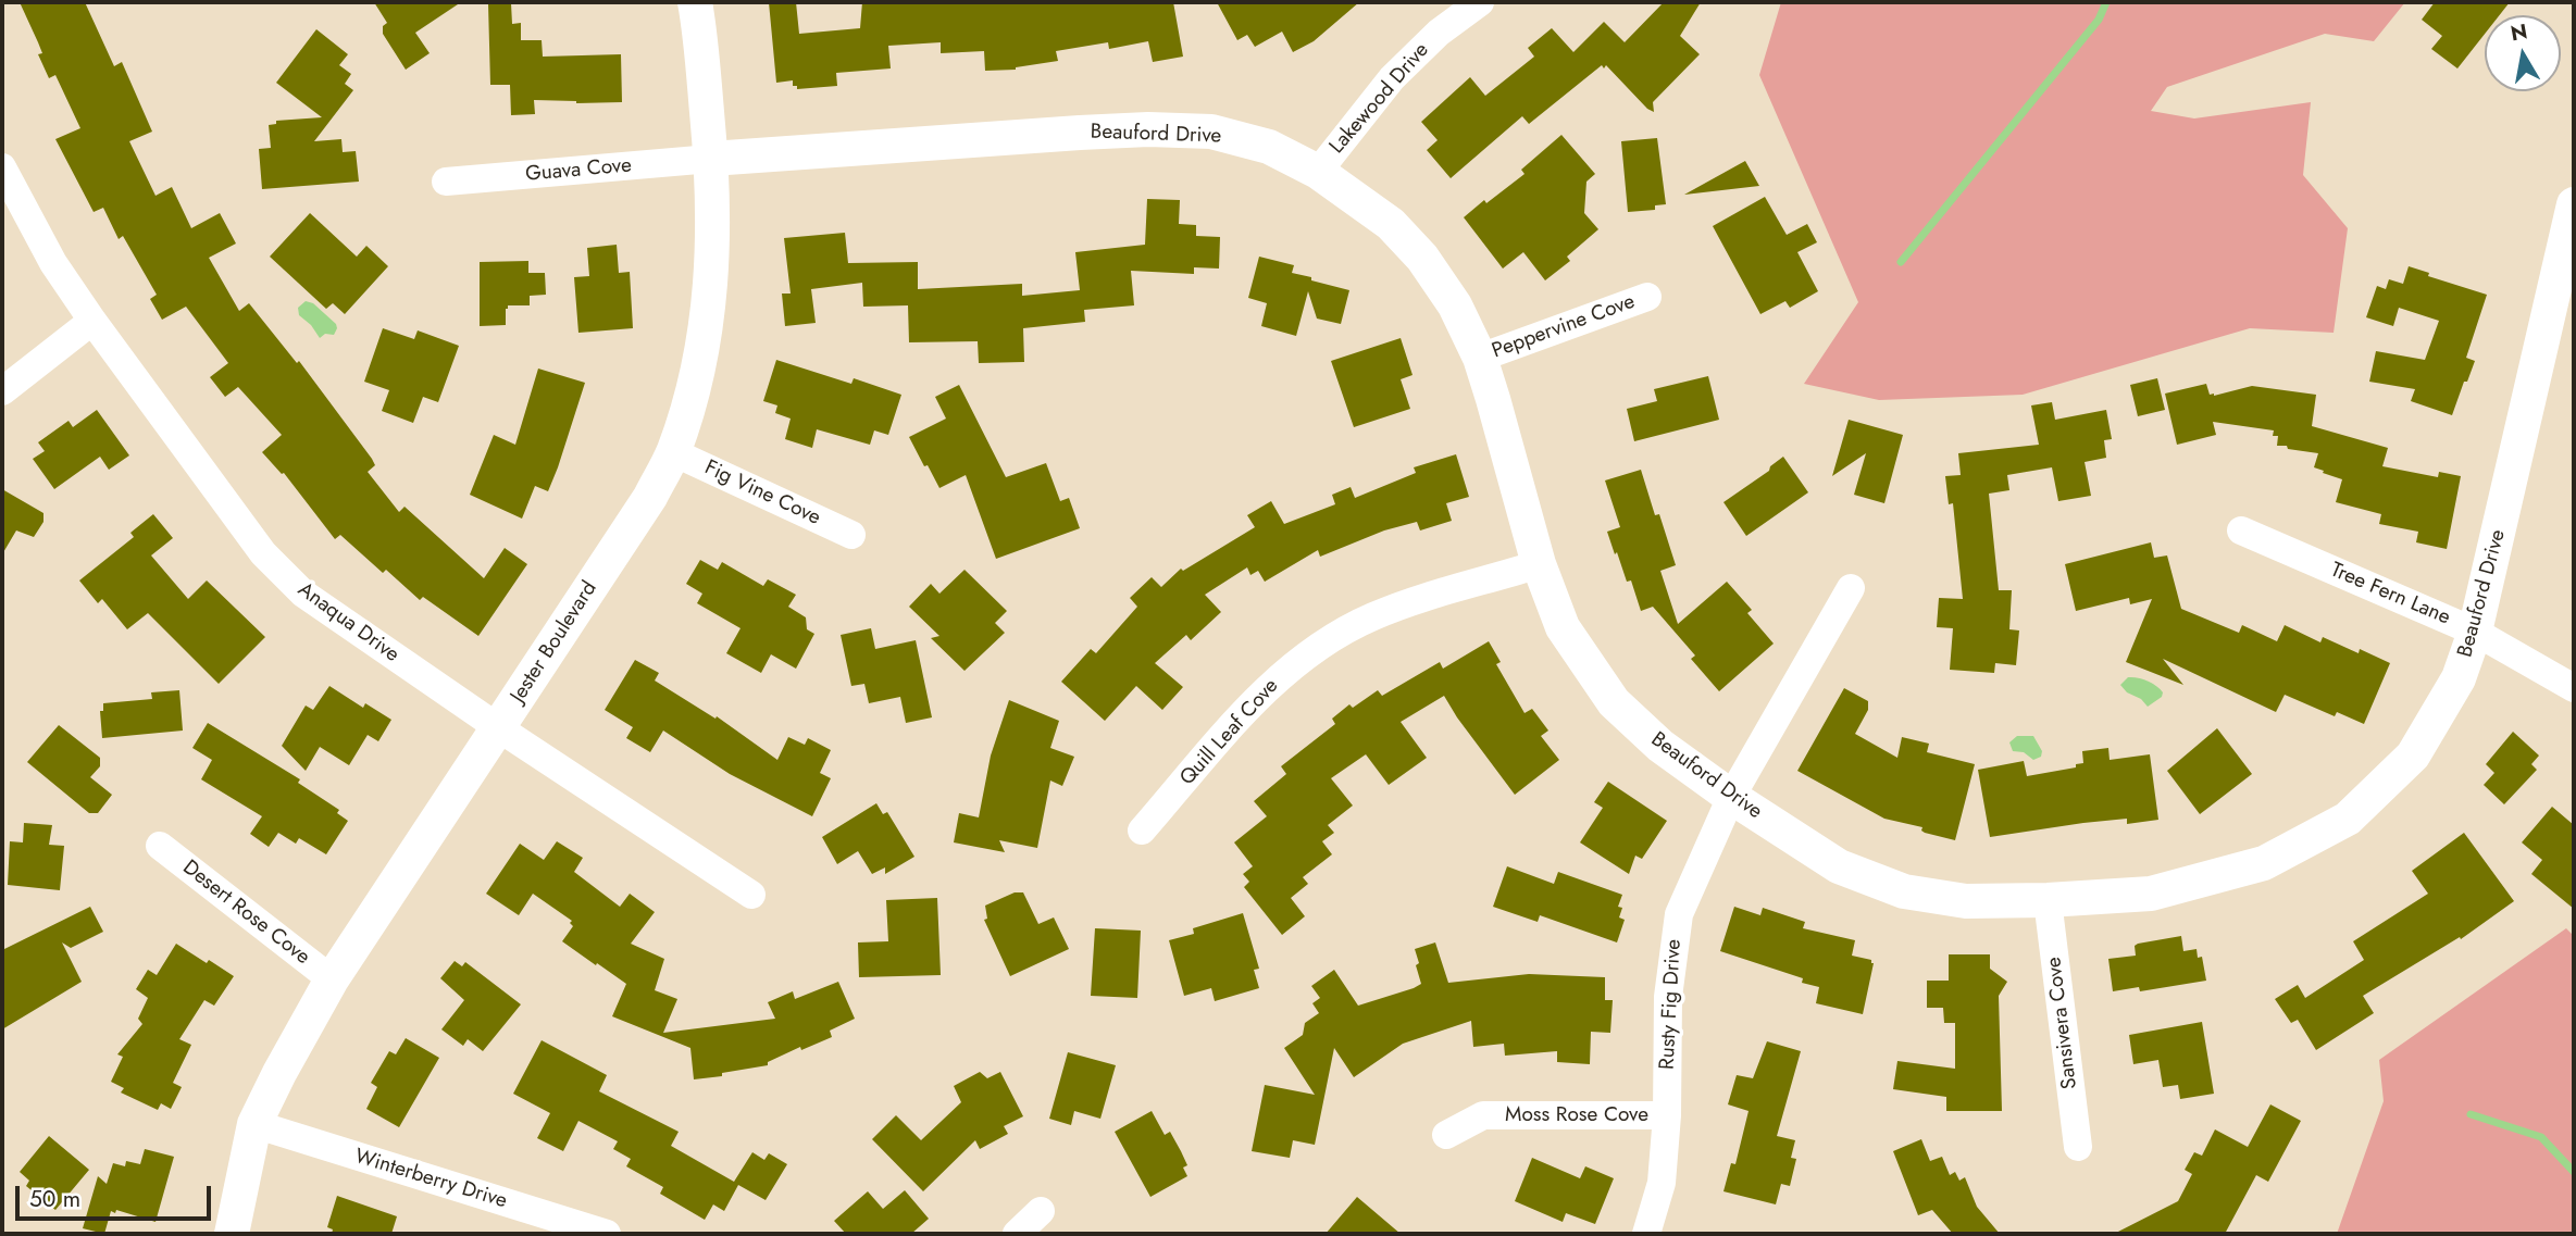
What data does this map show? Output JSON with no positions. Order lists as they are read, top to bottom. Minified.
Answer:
{"streets":{"street":["Lakewood Drive","Beauford Drive","Guava Cove","Peppervine Cove","Fig Vine Cove","Tree Fern Lane","Anaqua Drive","Jester Boulevard","Quill Leaf Cove","Desert Rose Cove","Rusty Fig Drive","Sansivera Cove","Moss Rose Cove","Winterberry Drive"]},"crossings":[["Lakewood Drive","Beauford Drive"],["Beauford Drive","Guava Cove"],["Beauford Drive","Peppervine Cove"],["Beauford Drive","Tree Fern Lane"],["Beauford Drive","Jester Boulevard"],["Beauford Drive","Quill Leaf Cove"],["Beauford Drive","Rusty Fig Drive"],["Beauford Drive","Sansivera Cove"],["Guava Cove","Jester Boulevard"],["Fig Vine Cove","Jester Boulevard"],["Anaqua Drive","Jester Boulevard"],["Jester Boulevard","Desert Rose Cove"],["Jester Boulevard","Winterberry Drive"],["Rusty Fig Drive","Moss Rose Cove"]],"scale_bar":"50 m","north":"top"}
